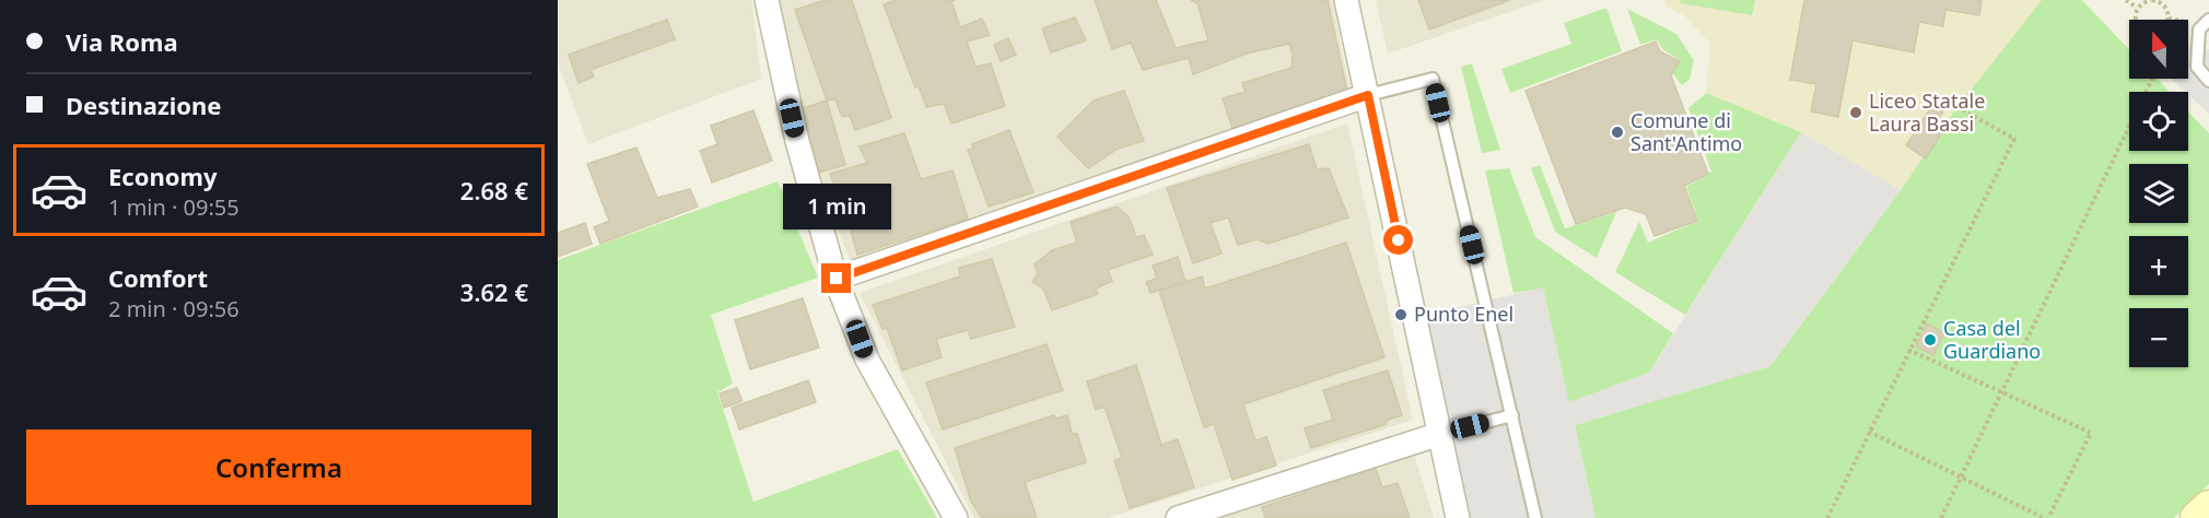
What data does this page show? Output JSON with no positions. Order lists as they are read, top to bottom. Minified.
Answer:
{"places":["Liceo Statale Laura Bassi","Comune di Sant'Antimo","Punto Enel","Casa del Guardiano"],"north":"top","page":{"banner":["Via Roma","Destinazione"],"map_buttons":["+","−"],"list":[{"name":"Economy","note":"1 min · 09:55","value":"2.68 €"},{"name":"Comfort","note":"2 min · 09:56","value":"3.62 €"}],"bubble":"1 min","buttons":"Conferma"}}
